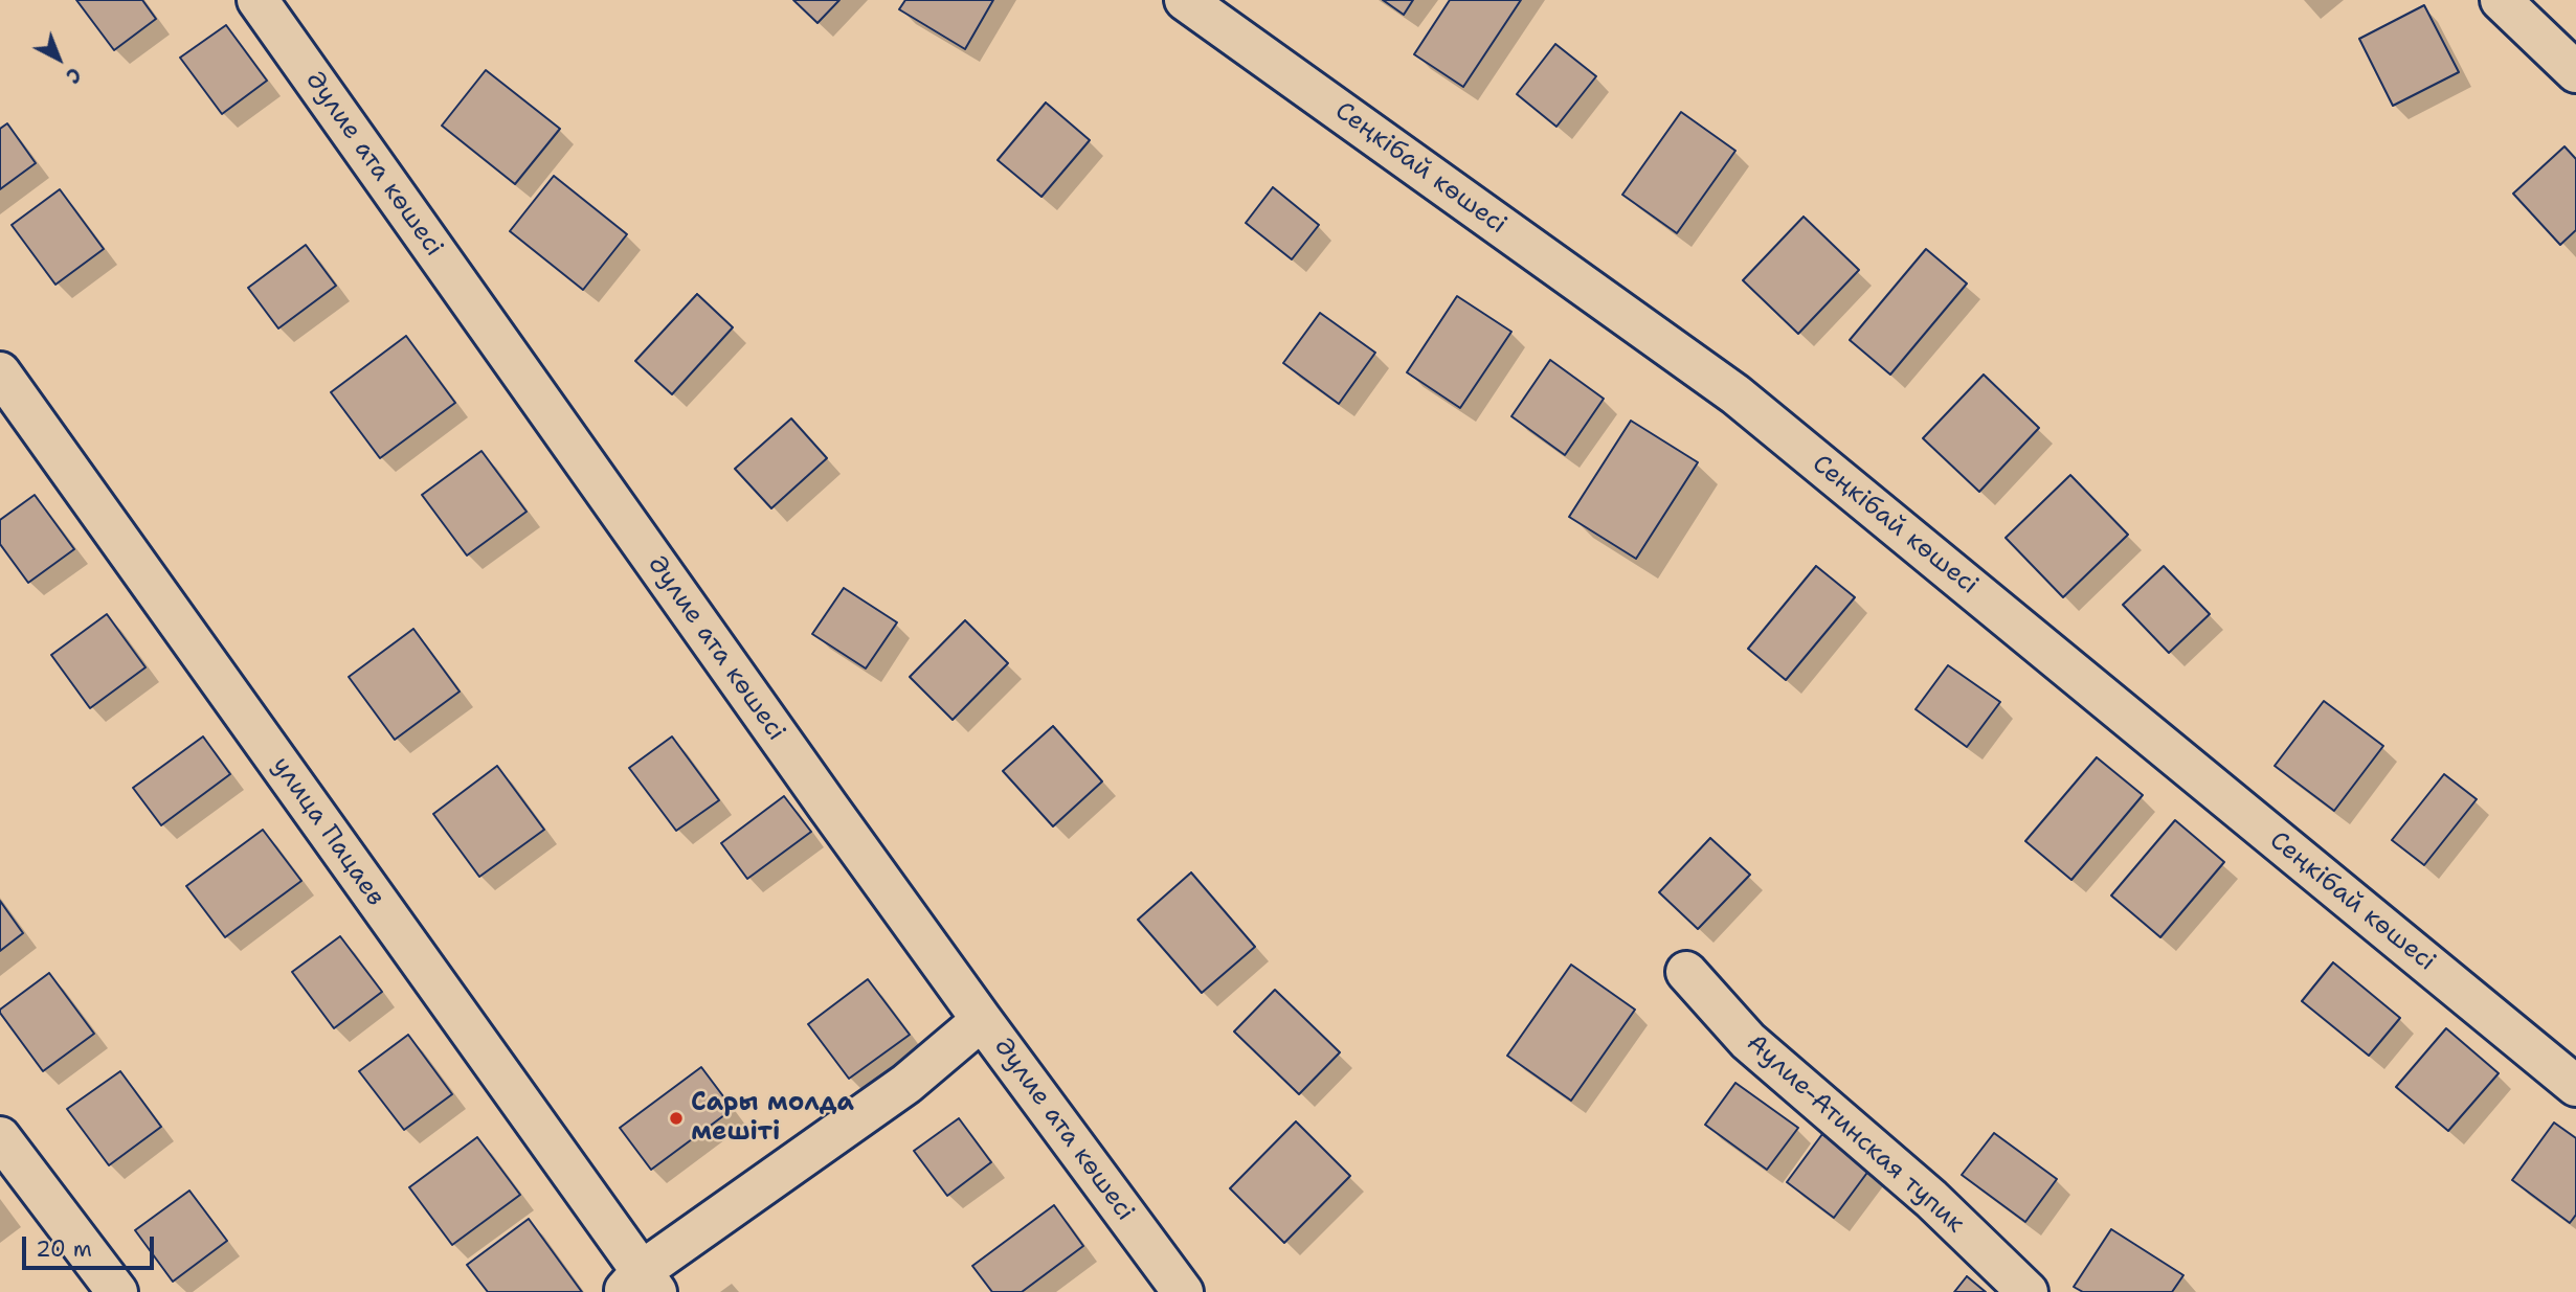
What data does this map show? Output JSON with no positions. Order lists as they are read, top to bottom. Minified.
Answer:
{"streets":{"street":["Әулие ата көшесі","Сеңкібай көшесі","улица Пацаев","Аулие-Атинская тупик"]},"places":["Сары молда мешіті"],"scale_bar":"20 m","north":"bottom right"}
